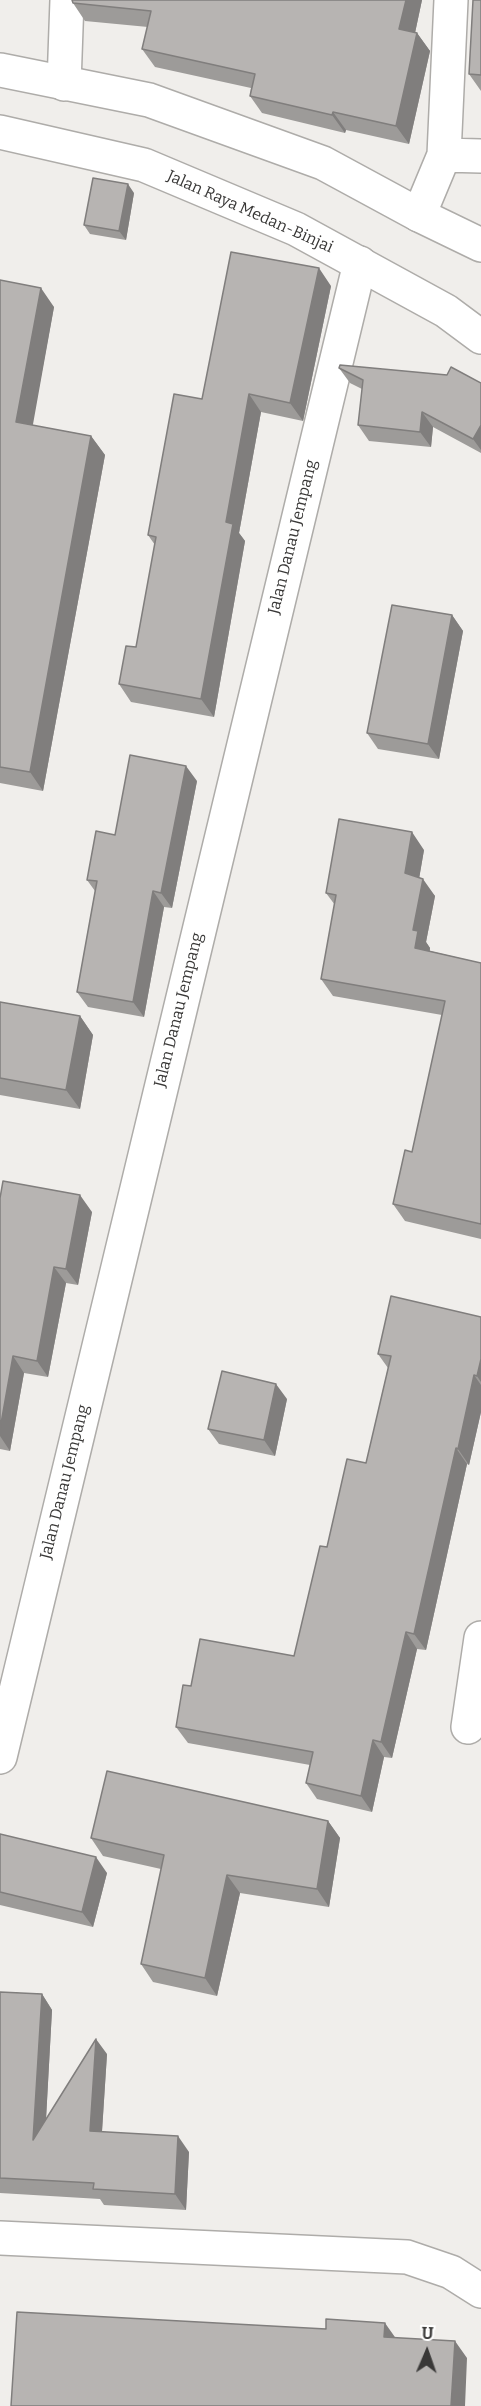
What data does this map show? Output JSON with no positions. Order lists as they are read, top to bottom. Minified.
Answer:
{"streets":{"street":["Jalan Raya Medan-Binjai","Jalan Danau Jempang"]},"crossings":[["Jalan Raya Medan-Binjai","Jalan Danau Jempang"]],"north":"top"}
